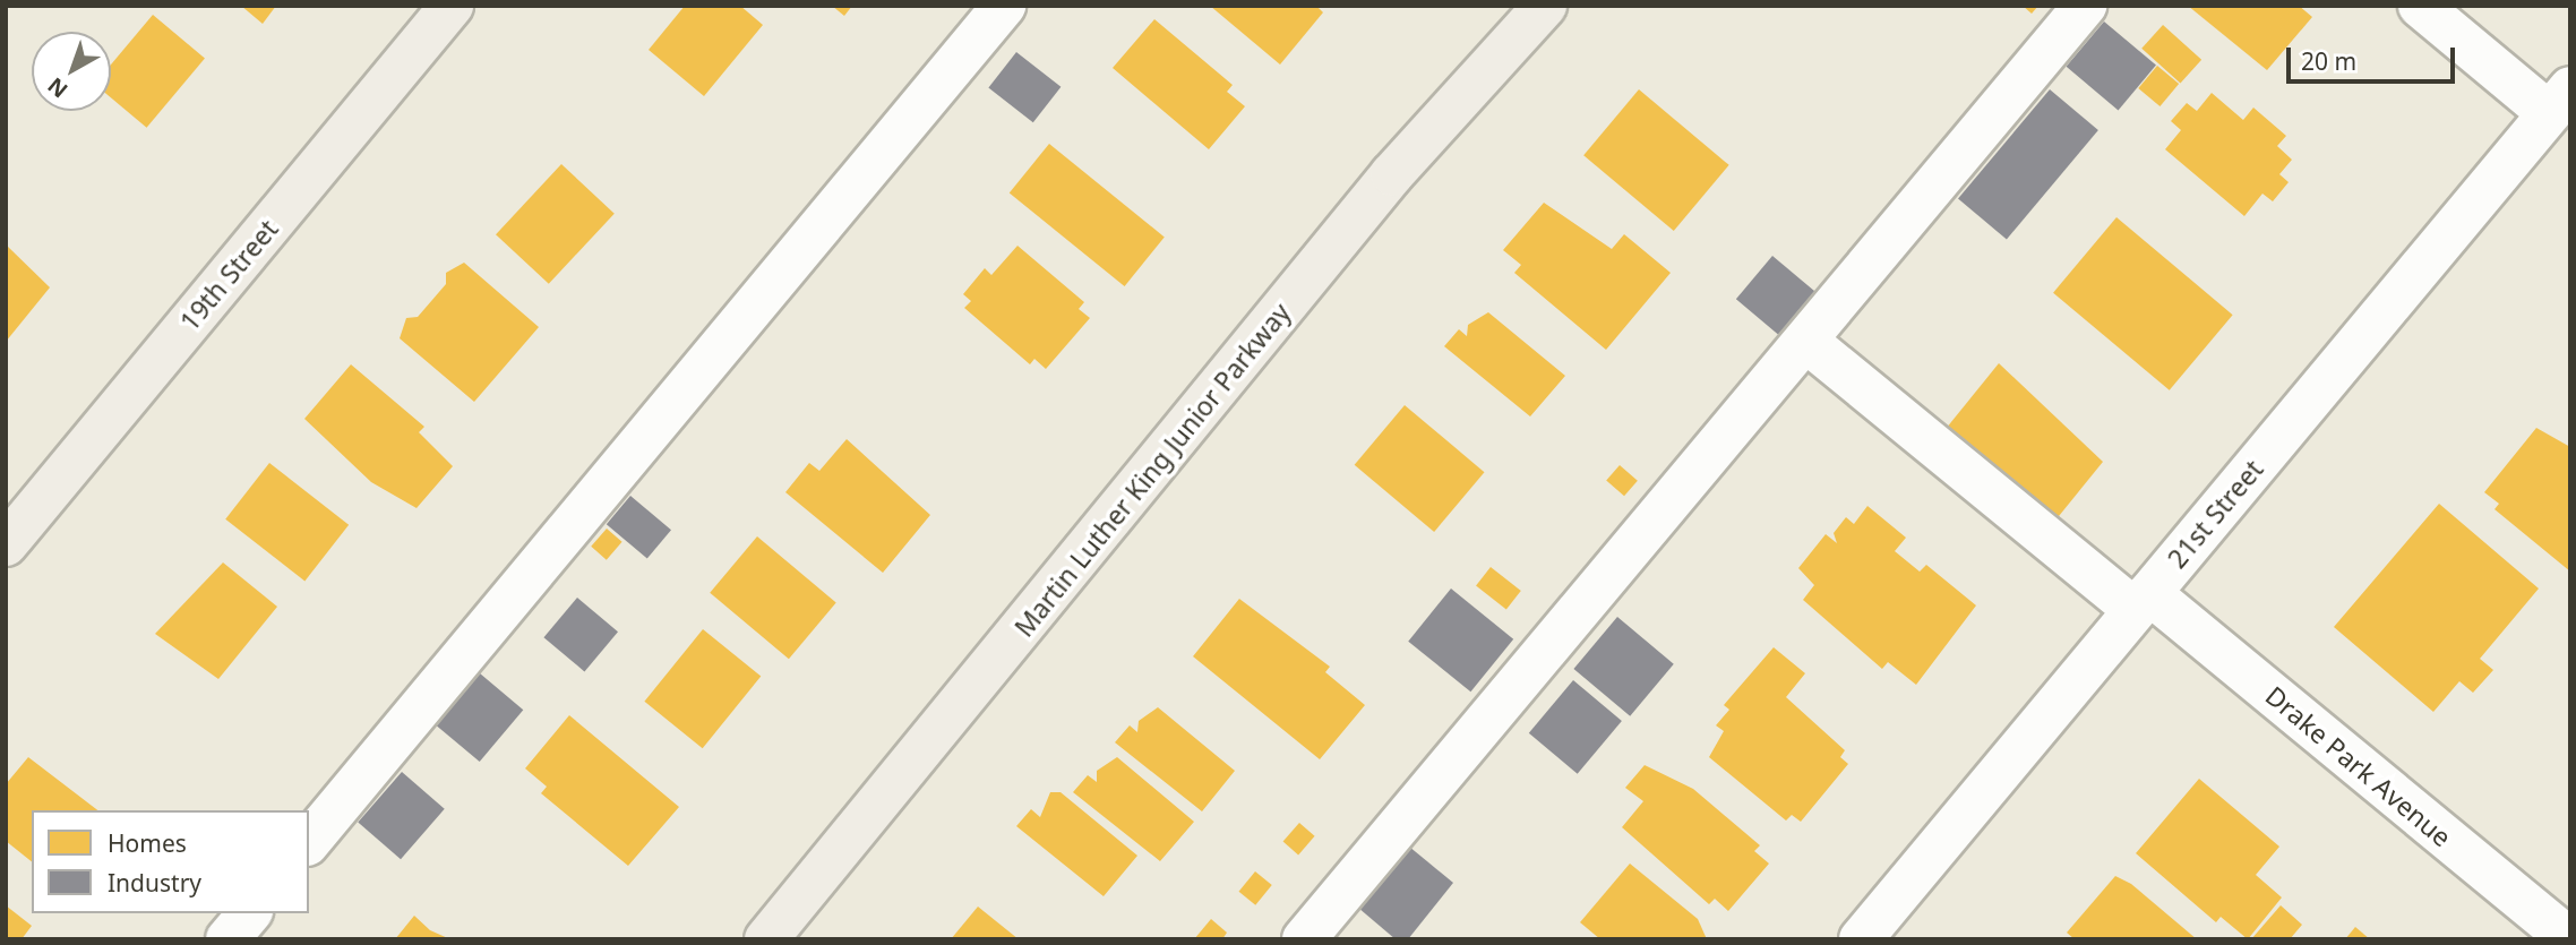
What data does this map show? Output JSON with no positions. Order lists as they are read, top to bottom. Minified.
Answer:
{"streets":{"main road":["19th Street","Martin Luther King Junior Parkway"],"street":["21st Street","Drake Park Avenue"]},"crossings":[["21st Street","Drake Park Avenue"]],"legend":["Homes","Industry"],"scale_bar":"20 m","north":"bottom left"}
